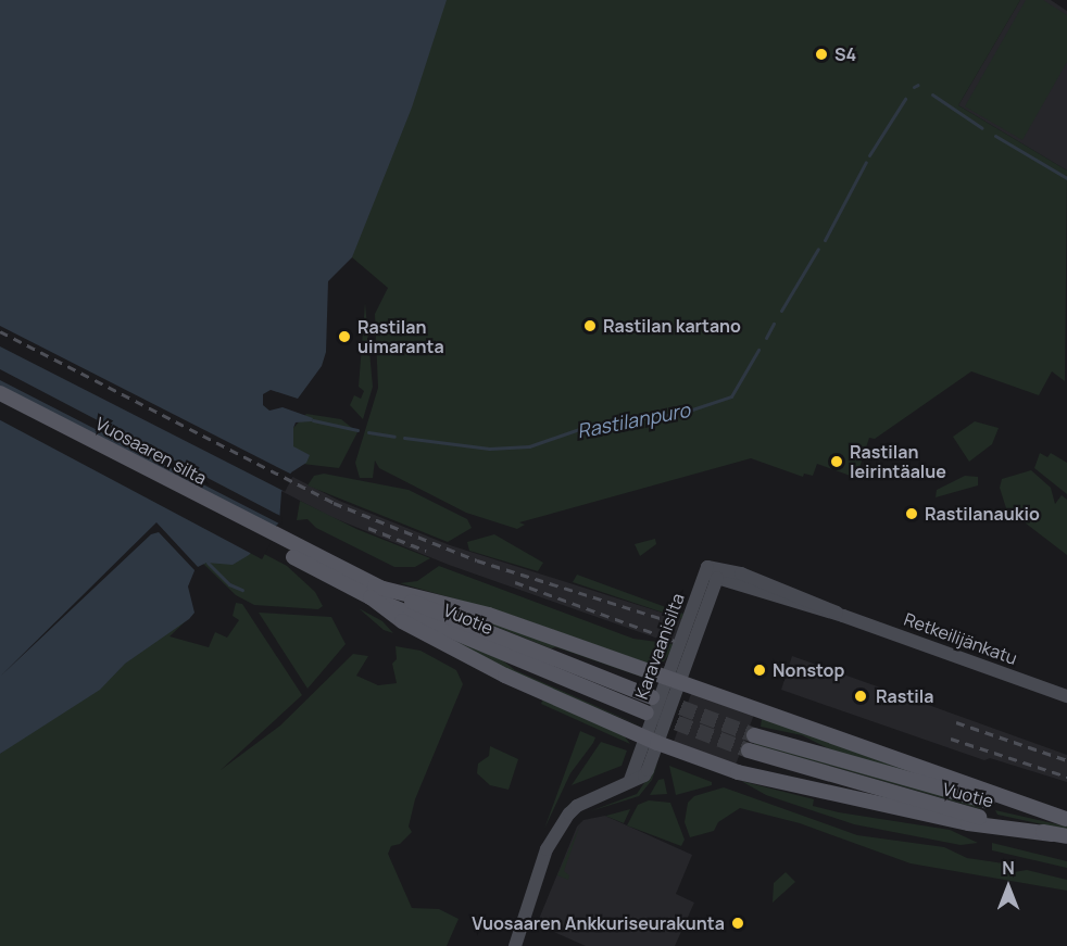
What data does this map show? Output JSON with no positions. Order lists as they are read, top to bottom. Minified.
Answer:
{"streets":{"main road":["Vuosaaren silta","Vuotie"],"street":["Retkeilijänkatu","Karavaanisilta"]},"crossings":[["Vuosaaren silta","Vuotie"],["Retkeilijänkatu","Karavaanisilta"]],"water":["Rastilanpuro"],"places":["S4","Rastilan kartano","Rastilan uimaranta","Rastilan leirintäalue","Rastilanaukio","Nonstop","Rastila","Vuosaaren Ankkuriseurakunta"],"north":"top"}
